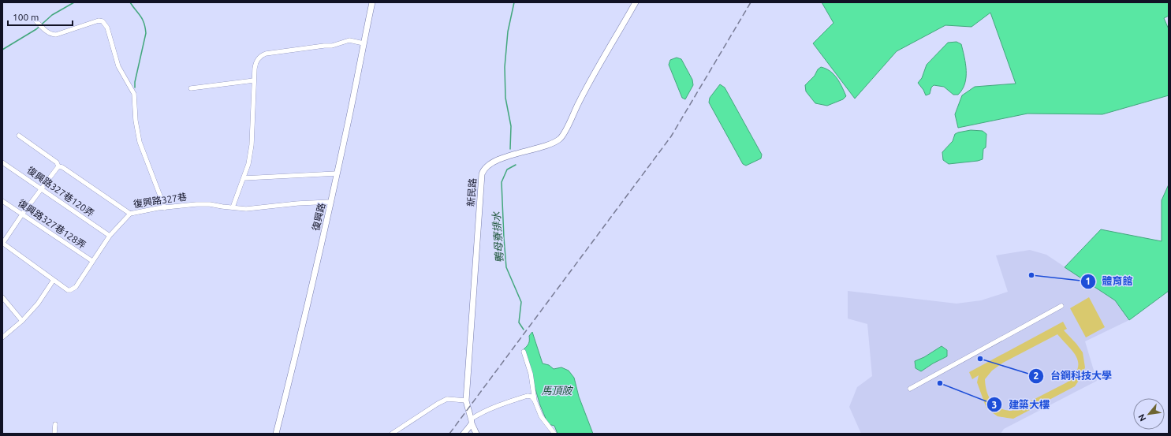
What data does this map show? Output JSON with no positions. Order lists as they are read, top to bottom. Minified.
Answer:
{"streets":{"street":["復興路327巷120弄","新民路","復興路327巷","復興路","復興路327巷128弄"]},"crossings":[["復興路327巷120弄","復興路327巷"],["復興路327巷","復興路"],["復興路327巷","復興路327巷128弄"]],"water":["鴨母寮排水","馬頂陂"],"places":["體育館","台鋼科技大學","建築大樓"],"scale_bar":"100 m","north":"bottom left"}
